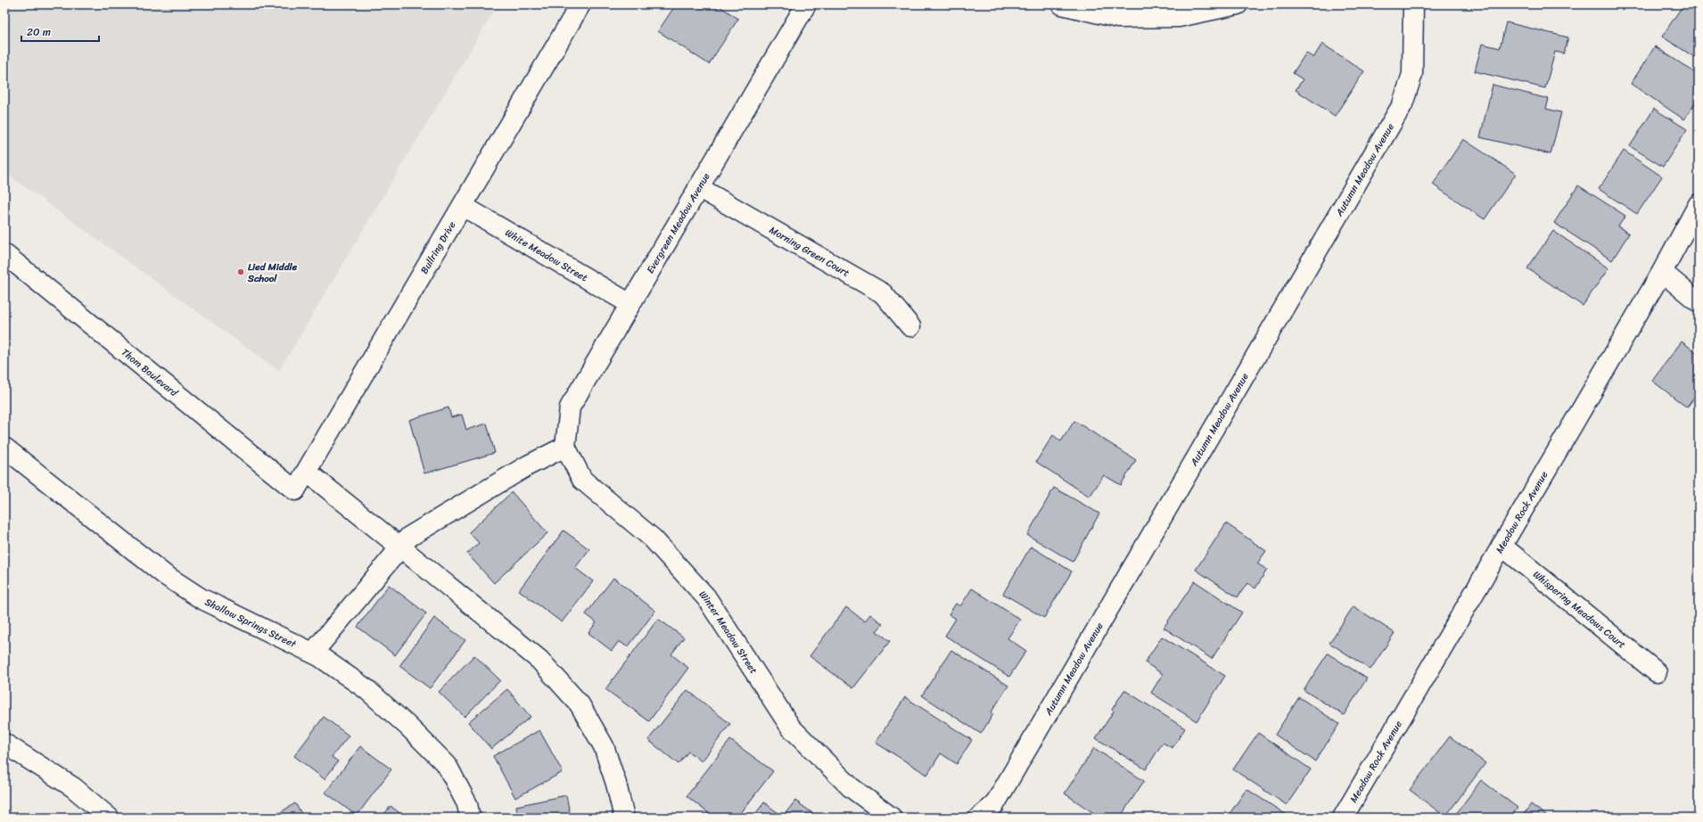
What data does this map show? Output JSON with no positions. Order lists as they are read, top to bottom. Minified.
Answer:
{"streets":{"street":["Autumn Meadow Avenue","Evergreen Meadow Avenue","Bullring Drive","Morning Green Court","White Meadow Street","Thom Boulevard","Meadow Rock Avenue","Whispering Meadows Court","Shallow Springs Street","Winter Meadow Street"]},"crossings":[["Evergreen Meadow Avenue","Morning Green Court"],["Evergreen Meadow Avenue","White Meadow Street"],["Evergreen Meadow Avenue","Winter Meadow Street"],["Bullring Drive","White Meadow Street"],["Bullring Drive","Thom Boulevard"],["Meadow Rock Avenue","Whispering Meadows Court"]],"places":["Lied Middle School"],"scale_bar":"20 m"}
